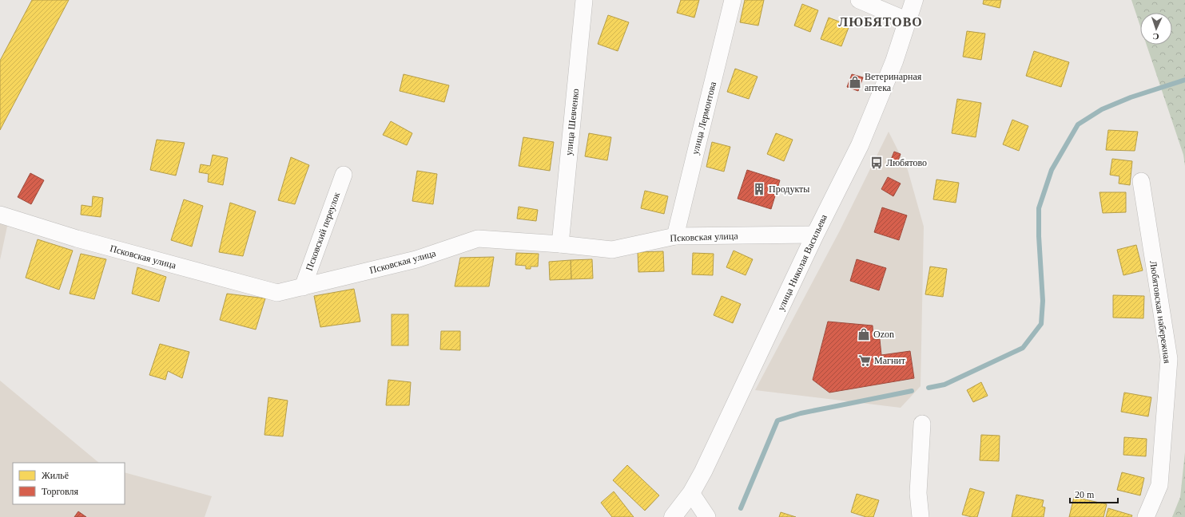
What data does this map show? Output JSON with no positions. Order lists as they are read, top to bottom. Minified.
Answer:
{"streets":{"main road":["улица Николая Васильева"],"street":["улица Лермонтова","улица Шевченко","Псковский переулок","Псковская улица","Любятовская набережная"]},"crossings":[["улица Лермонтова","Псковская улица"],["улица Шевченко","Псковская улица"],["Псковский переулок","Псковская улица"],["Псковская улица","улица Николая Васильева"]],"districts":["ЛЮБЯТОВО"],"places":{"shop":["Ветеринарная аптека","Ozon"],"bus stop":["Любятово"],"building":["Продукты"],"supermarket":["Магнит"]},"legend":["Жильё","Торговля"],"scale_bar":"20 m","north":"bottom"}
